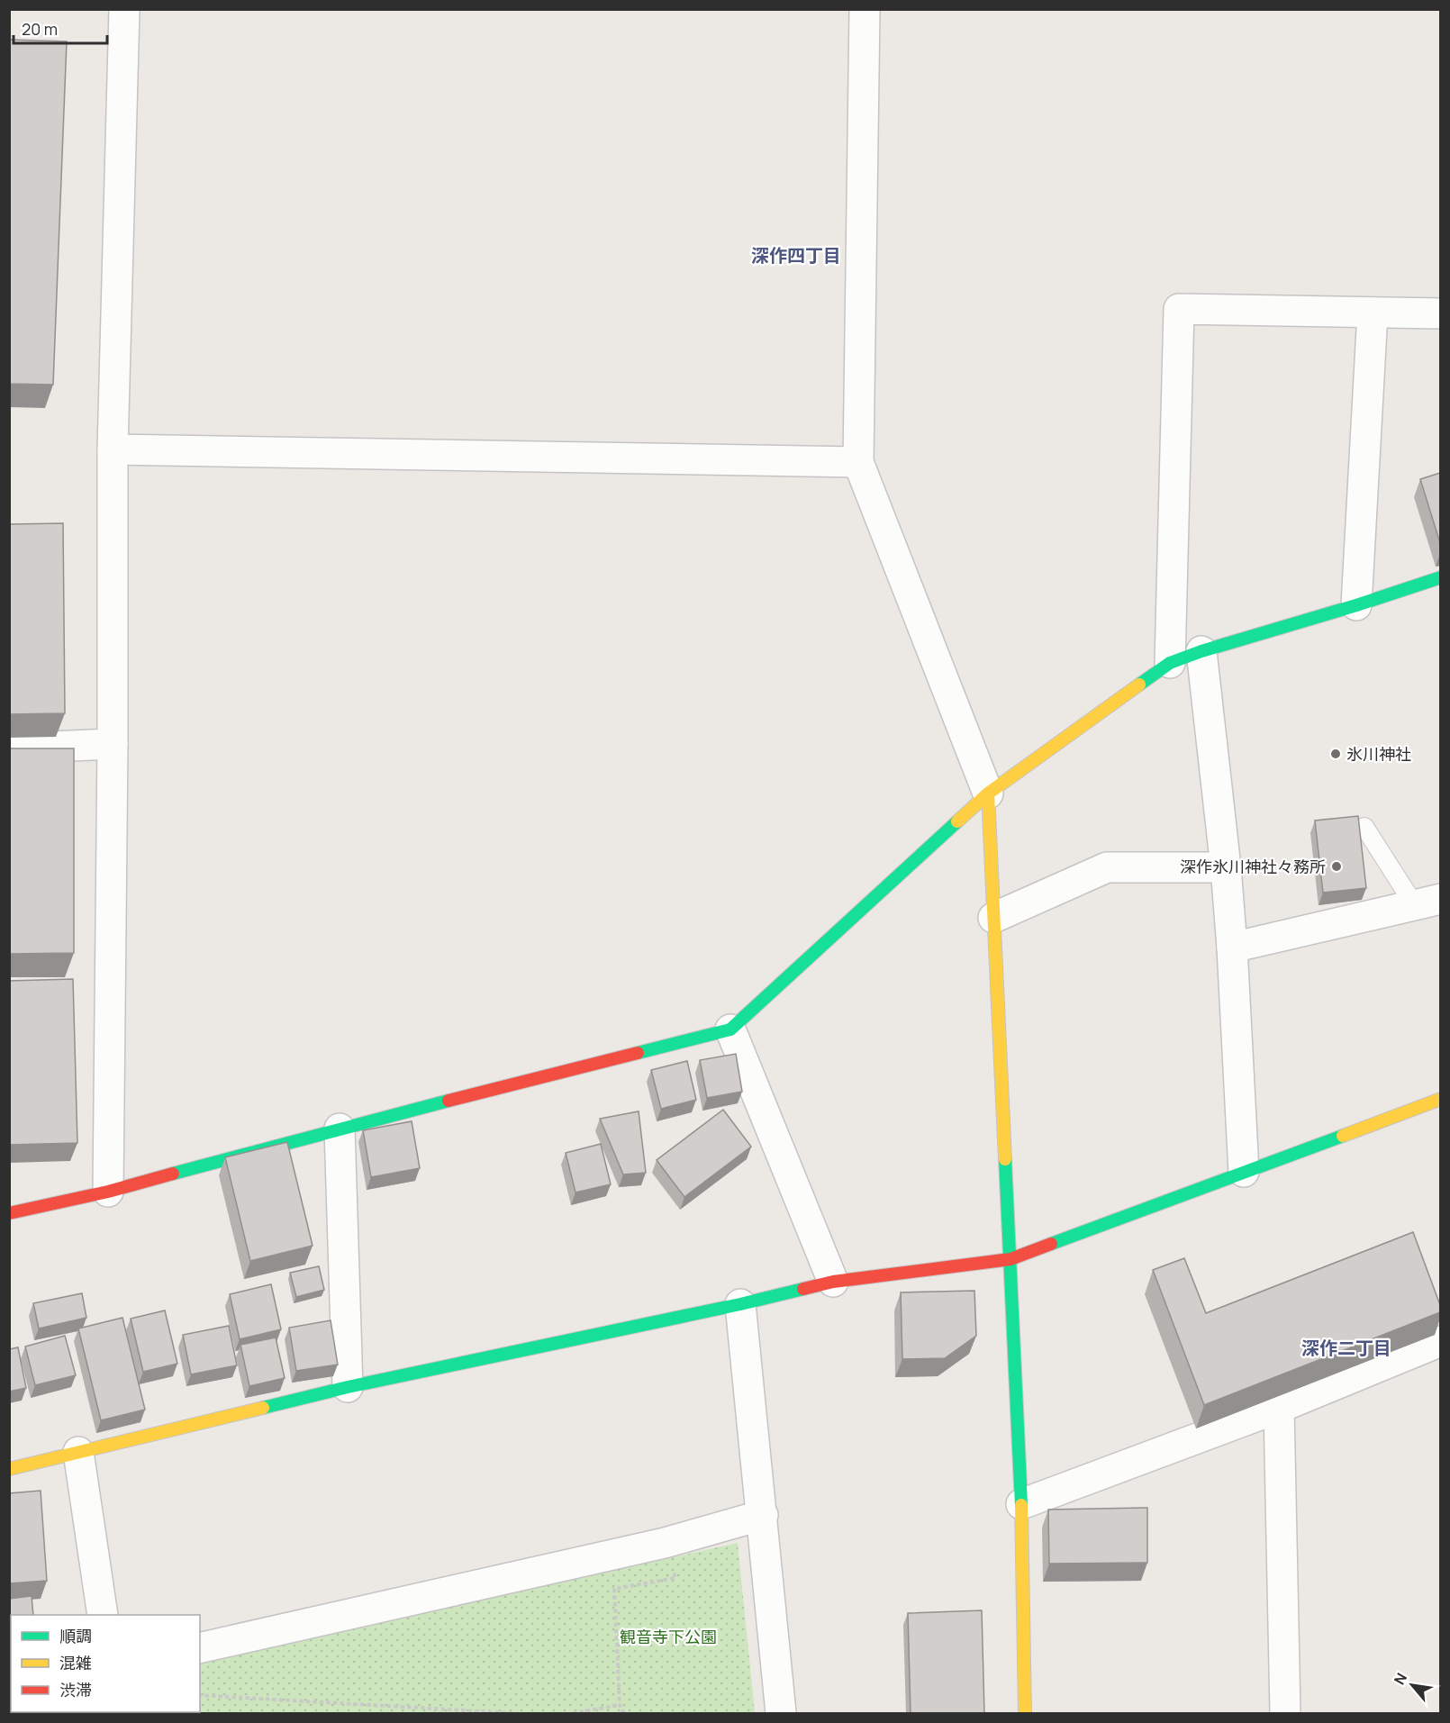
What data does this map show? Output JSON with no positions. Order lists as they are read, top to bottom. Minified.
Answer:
{"districts":["深作四丁目","深作二丁目"],"parks":["観音寺下公園"],"places":["氷川神社","深作氷川神社々務所"],"legend":["順調","混雑","渋滞"],"scale_bar":"20 m","north":"top left"}
